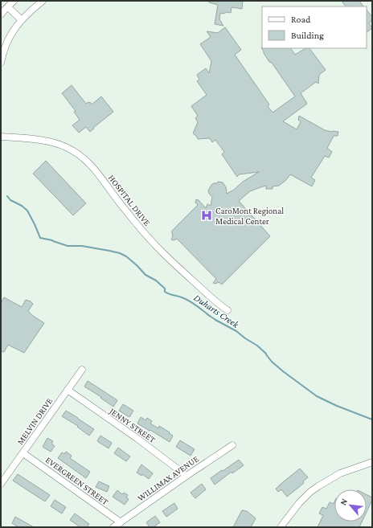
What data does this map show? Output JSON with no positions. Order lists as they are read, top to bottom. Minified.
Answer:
{"streets":{"street":["HOSPITAL DRIVE","MELVIN DRIVE","JENNY STREET","WILLIMAX AVENUE","EVERGREEN STREET"]},"crossings":[["MELVIN DRIVE","JENNY STREET"],["MELVIN DRIVE","EVERGREEN STREET"],["JENNY STREET","WILLIMAX AVENUE"],["WILLIMAX AVENUE","EVERGREEN STREET"]],"water":["Duharts Creek"],"places":{"hospital":["CaroMont Regional Medical Center"]},"legend":["Road","Building"],"north":"top left"}
